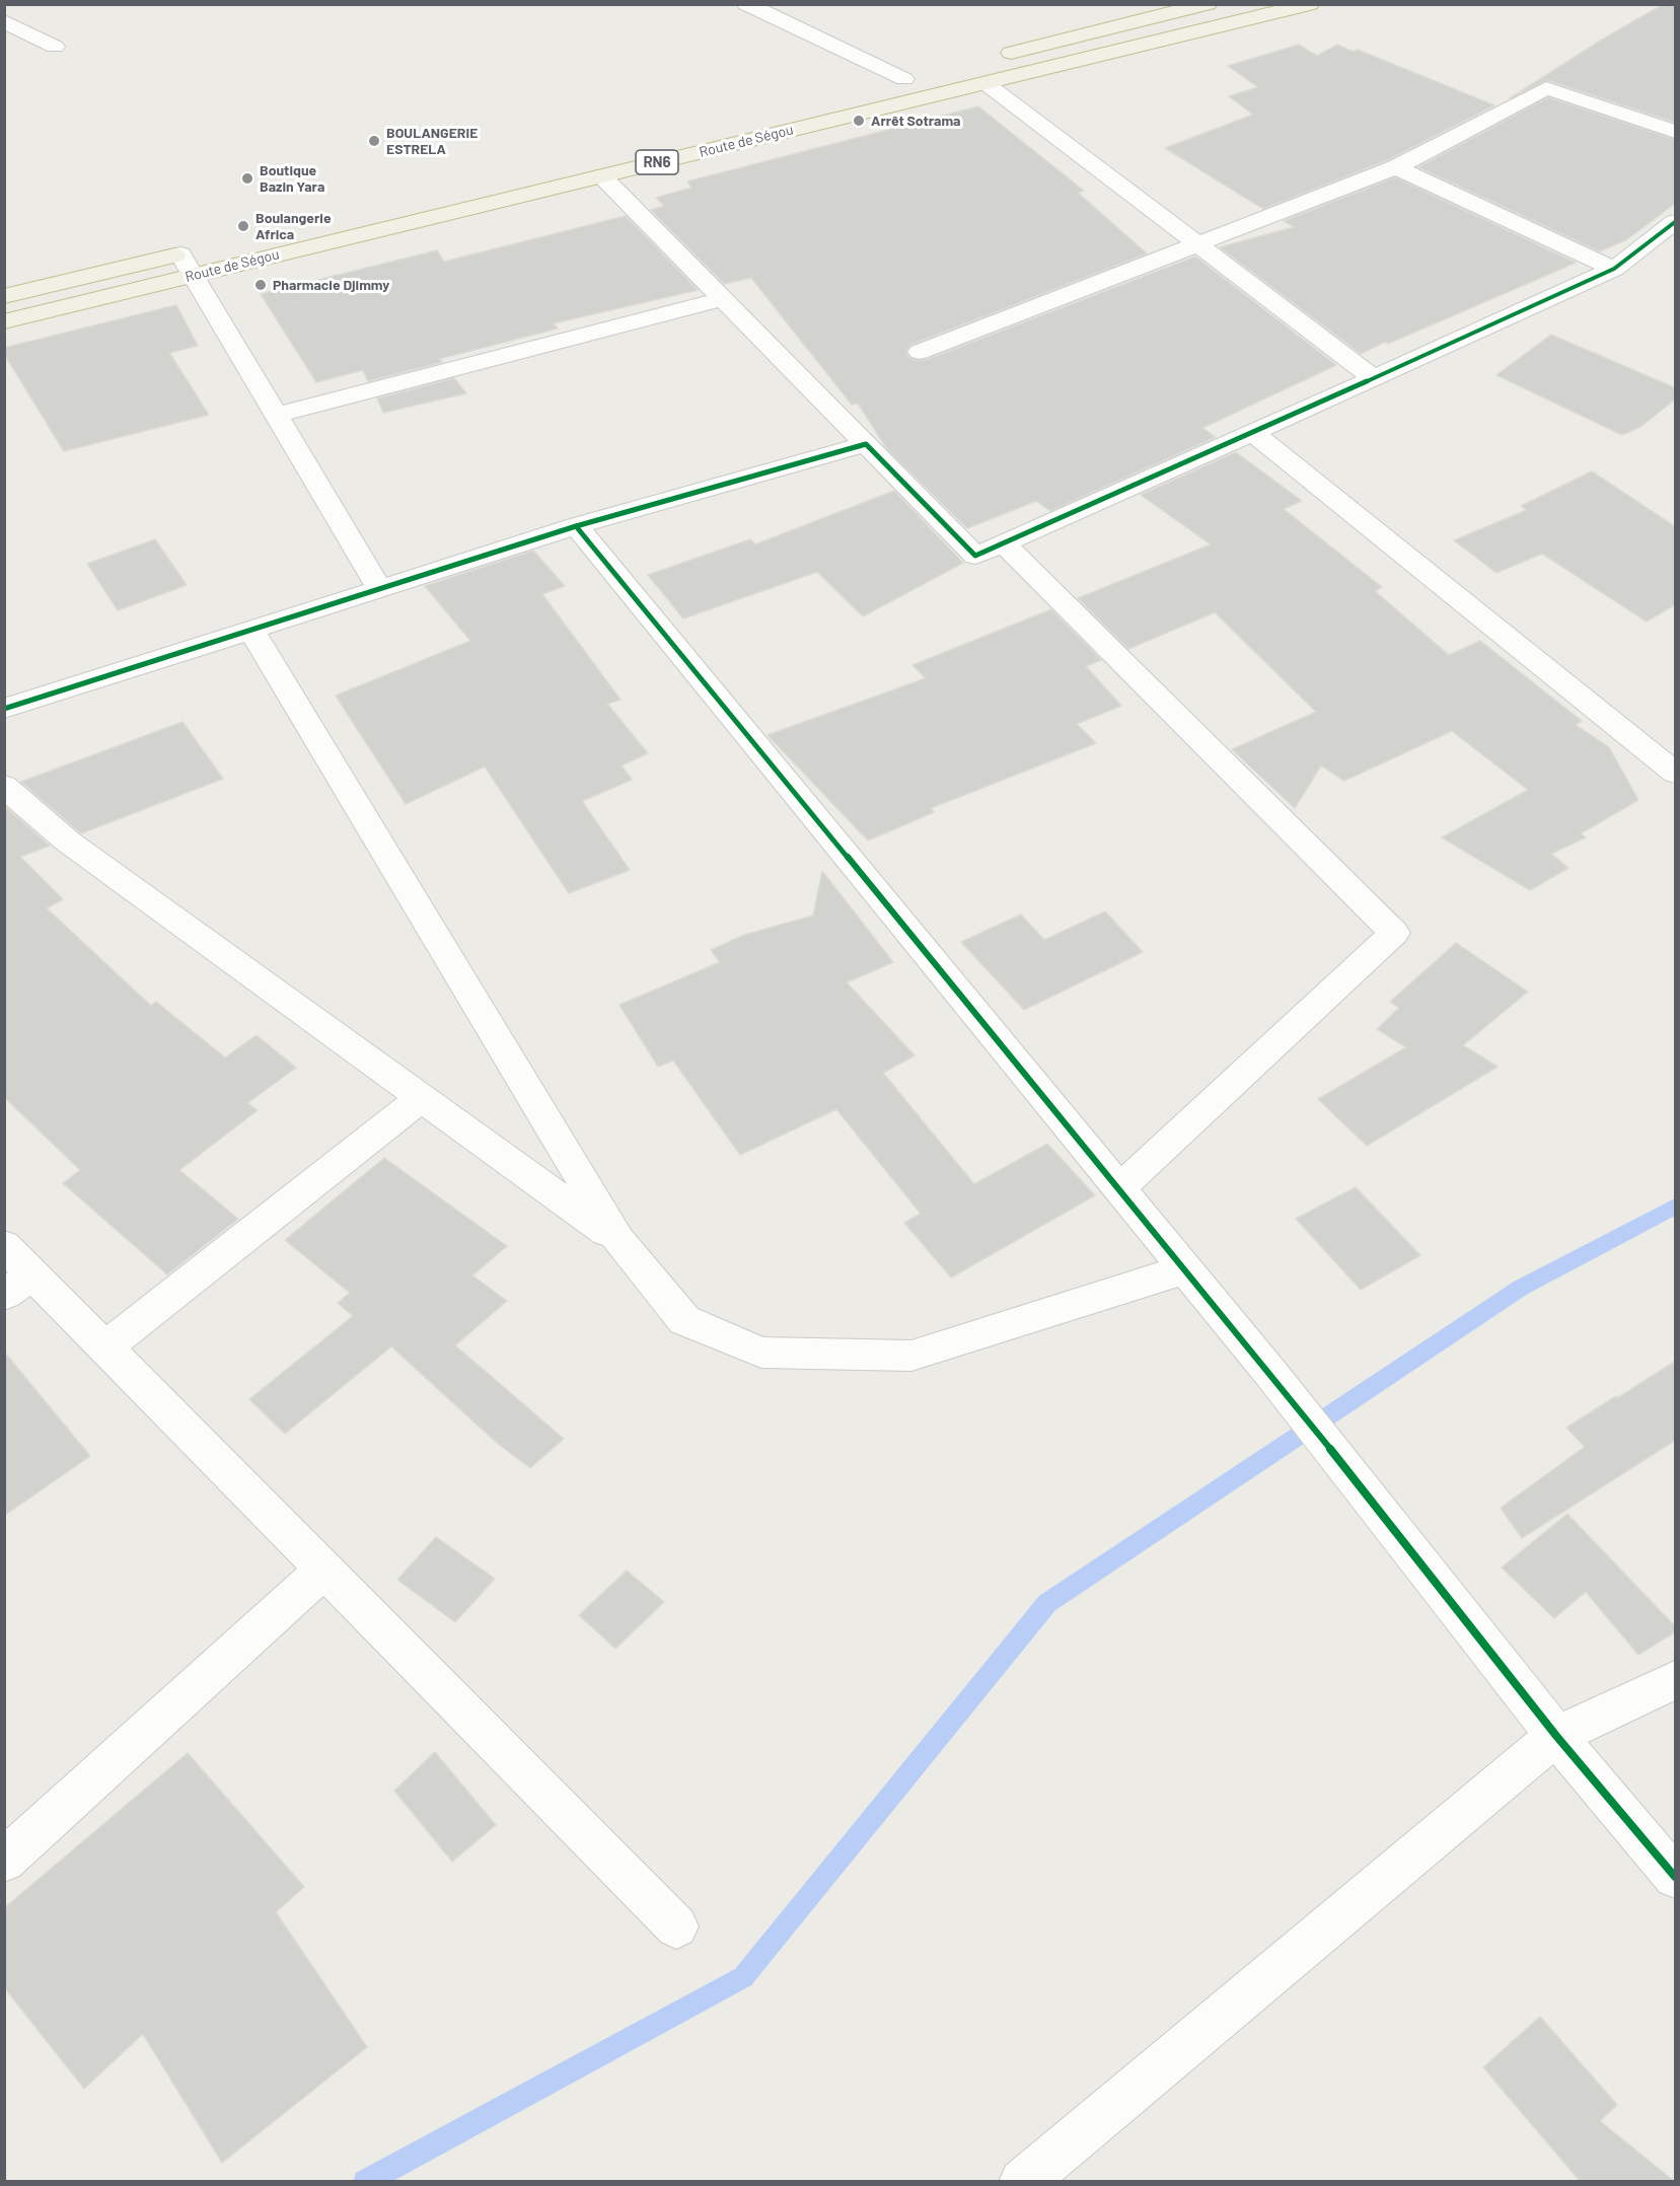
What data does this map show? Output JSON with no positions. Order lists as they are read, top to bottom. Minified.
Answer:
{"streets":{"highway":["Route de Ségou","RN6"]},"places":["Arrêt Sotrama","BOULANGERIE ESTRELA","Boutique Bazin Yara","Boulangerie Africa","Pharmacie Djimmy"]}
